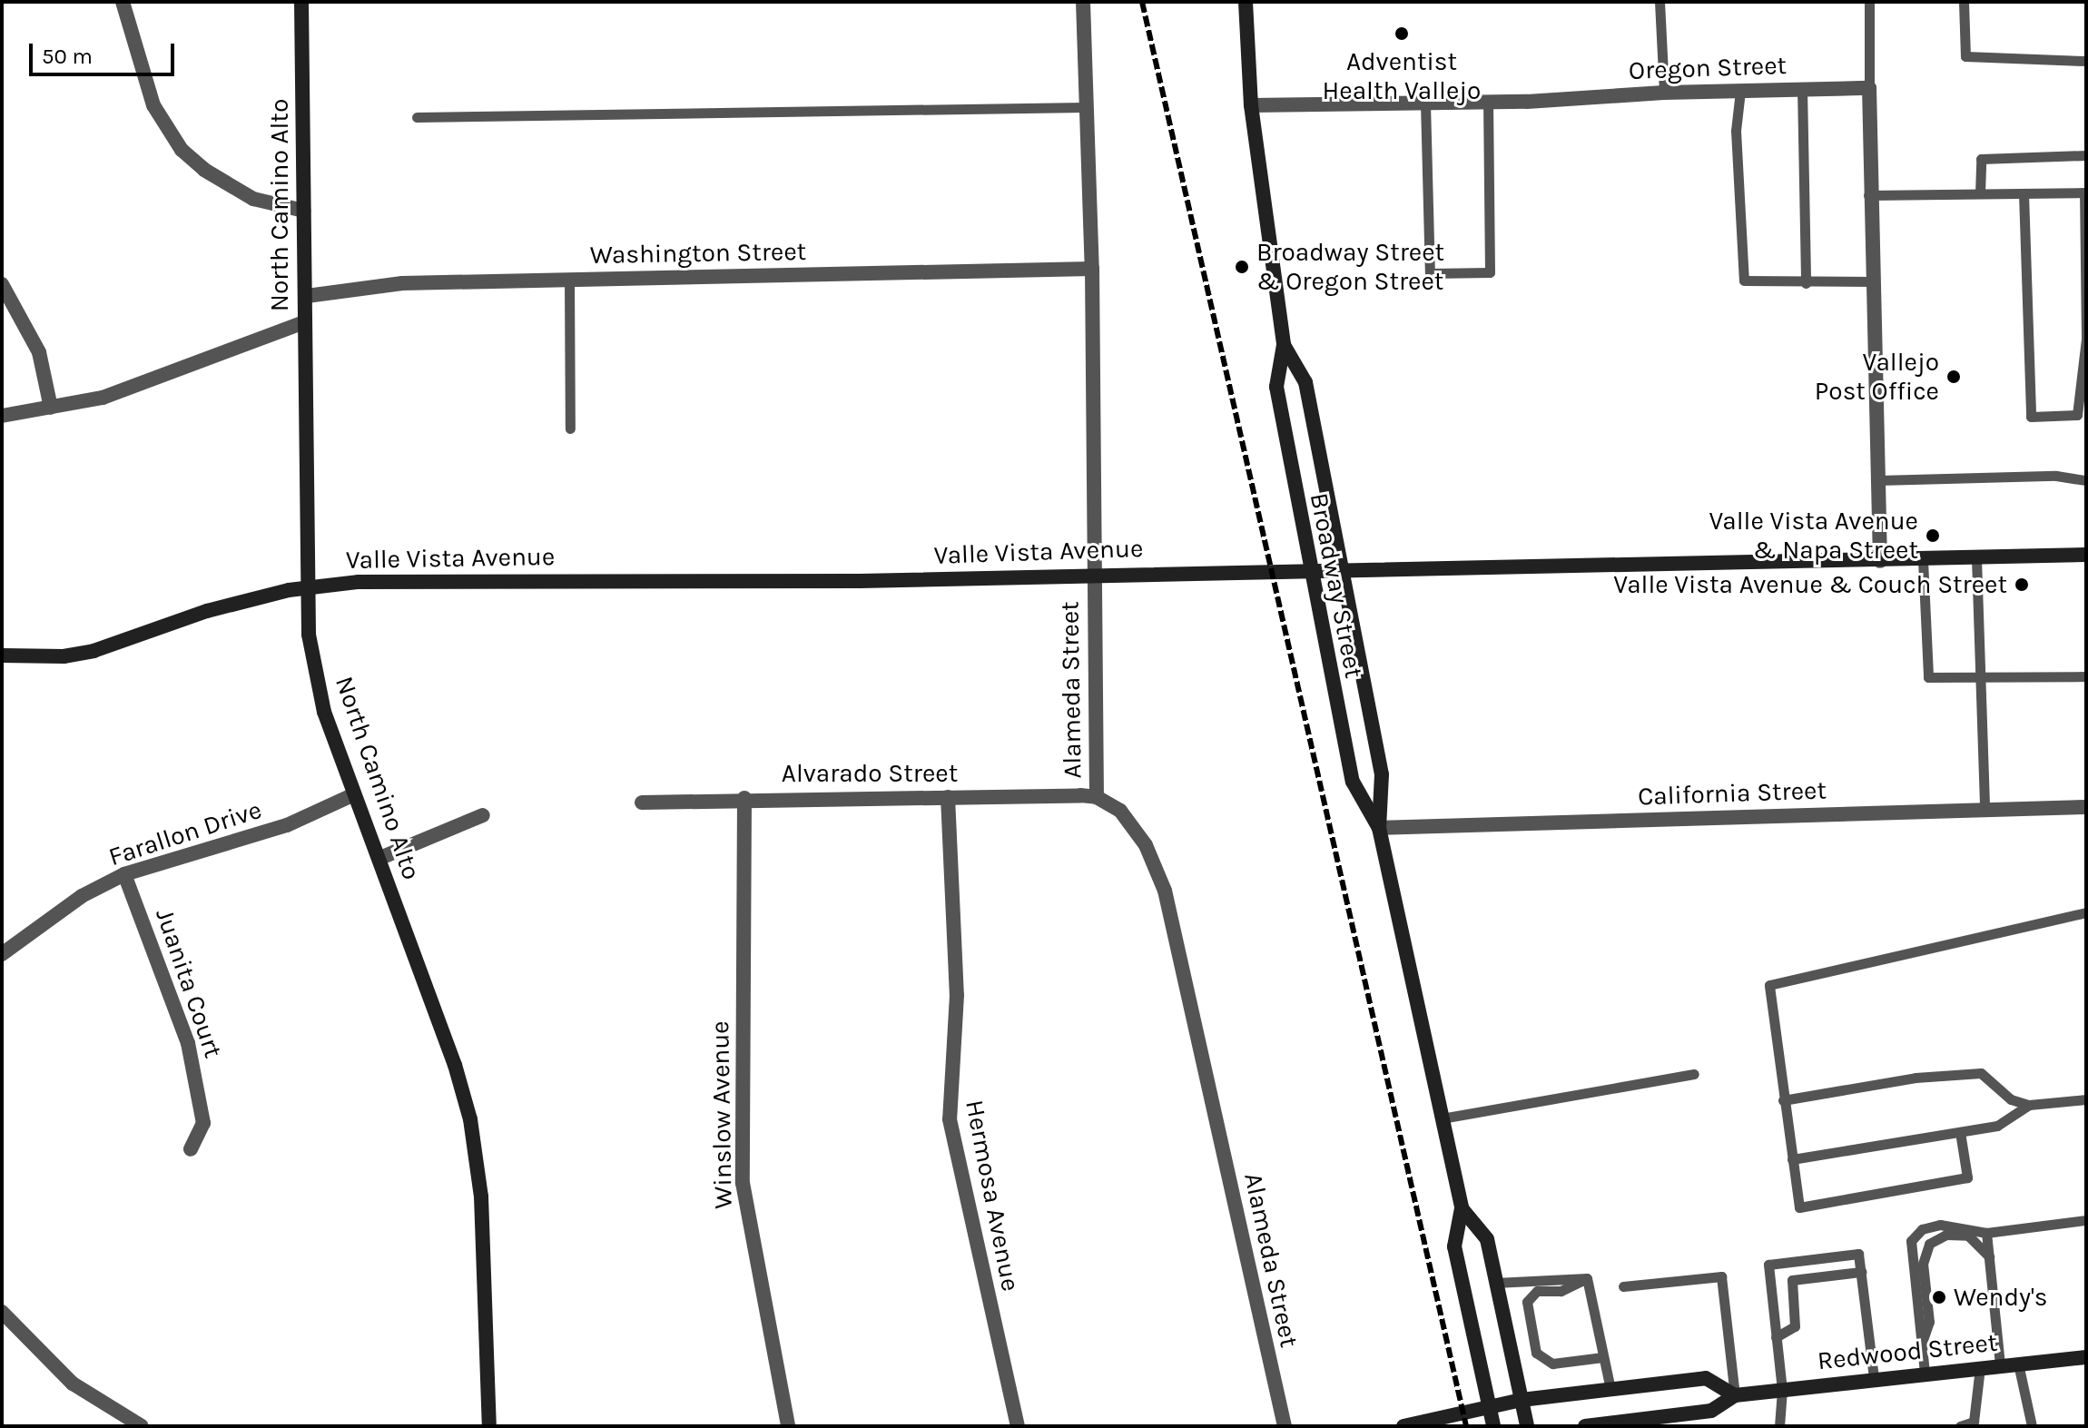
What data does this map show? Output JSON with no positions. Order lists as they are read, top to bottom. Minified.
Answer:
{"streets":{"street":["Oregon Street","North Camino Alto","Washington Street","Valle Vista Avenue","Broadway Street","Alameda Street","Alvarado Street","California Street","Farallon Drive","Juanita Court","Winslow Avenue","Hermosa Avenue","Redwood Street"]},"crossings":[["Oregon Street","Broadway Street"],["North Camino Alto","Washington Street"],["North Camino Alto","Valle Vista Avenue"],["North Camino Alto","Farallon Drive"],["Washington Street","Alameda Street"],["Valle Vista Avenue","Broadway Street"],["Valle Vista Avenue","Alameda Street"],["Broadway Street","California Street"],["Alameda Street","Alvarado Street"],["Alvarado Street","Winslow Avenue"],["Alvarado Street","Hermosa Avenue"],["Farallon Drive","Juanita Court"]],"places":["Adventist Health Vallejo","Broadway Street & Oregon Street","Vallejo Post Office","Valle Vista Avenue & Napa Street","Valle Vista Avenue & Couch Street","Wendy's"],"scale_bar":"50 m"}
